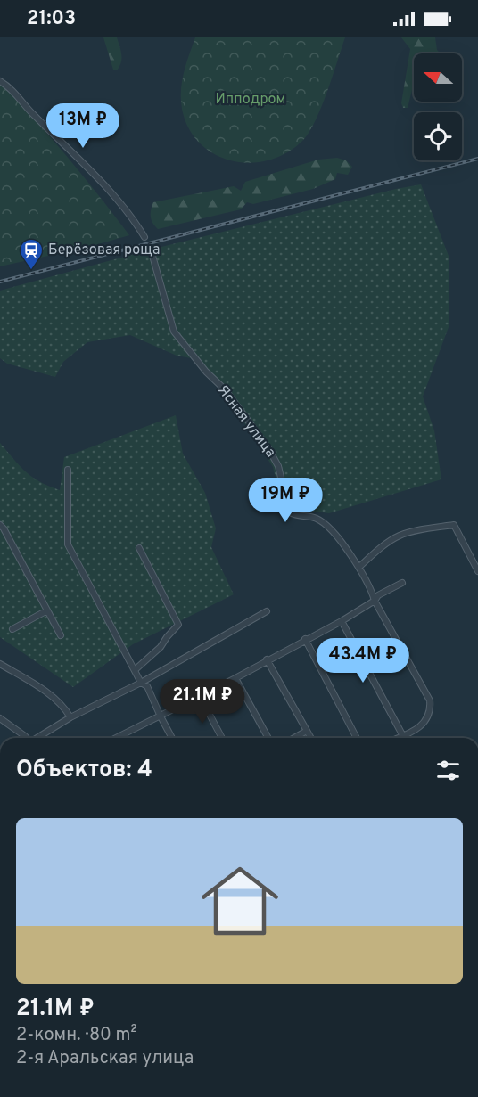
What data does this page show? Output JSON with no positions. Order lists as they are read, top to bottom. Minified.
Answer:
{"streets":{"street":["Ясная улица"]},"parks":["Ипподром"],"places":{"station":["Берёзовая роща"]},"north":"left","page":{"status":"21:03","price":["13M ₽","19M ₽","43.4M ₽","21.1M ₽"],"heading":"Объектов: 4","list":[{"name":"21.1M ₽","note":"2-комн. · 80 m² · 2-я Аральская улица"}]}}
